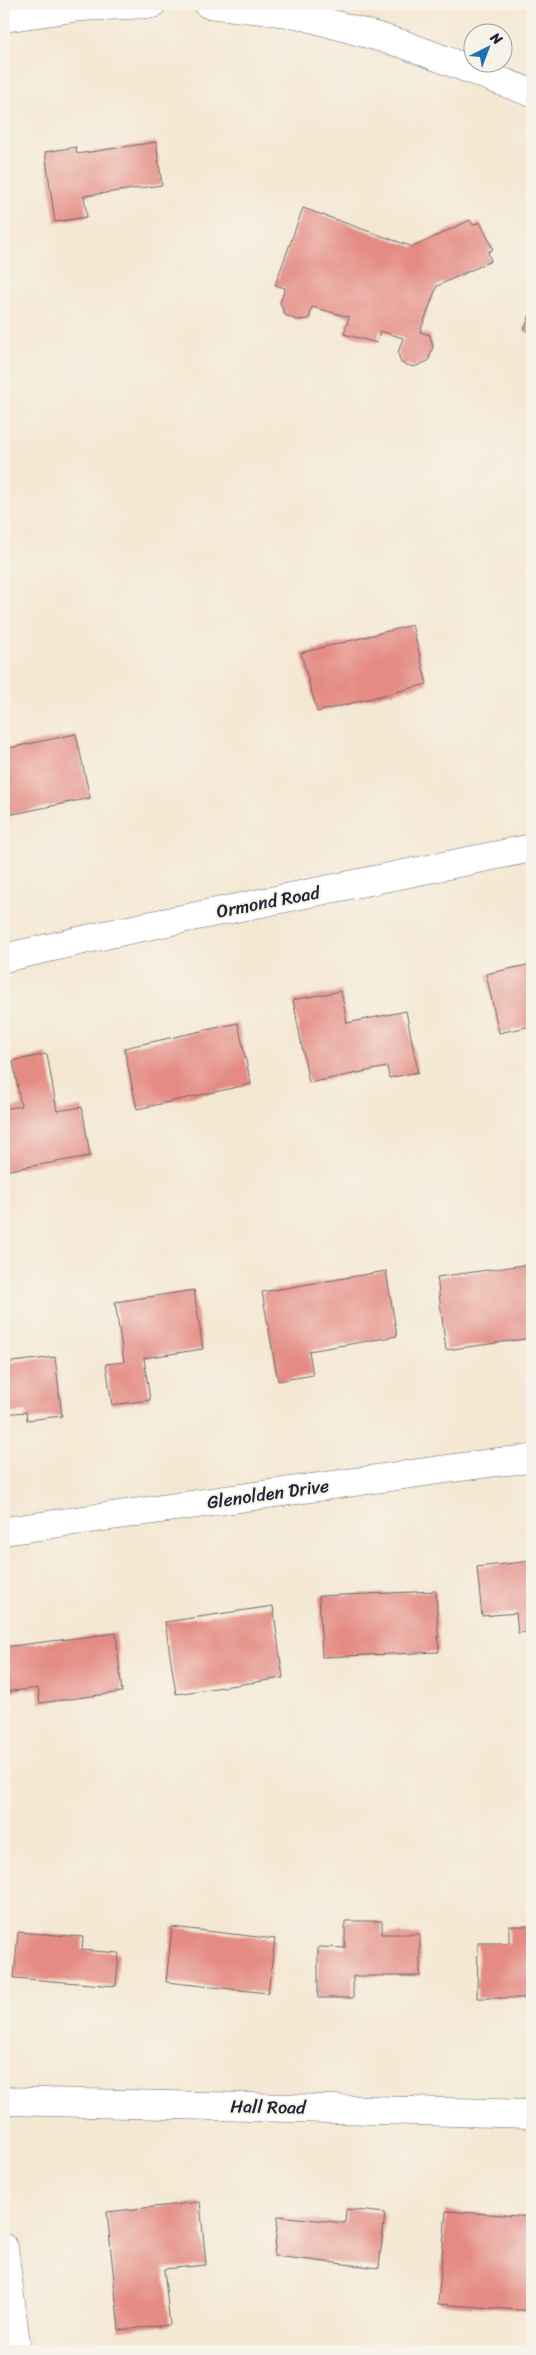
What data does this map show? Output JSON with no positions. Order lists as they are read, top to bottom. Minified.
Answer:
{"streets":{"street":["Ormond Road","Glenolden Drive","Hall Road"]},"north":"top right"}
